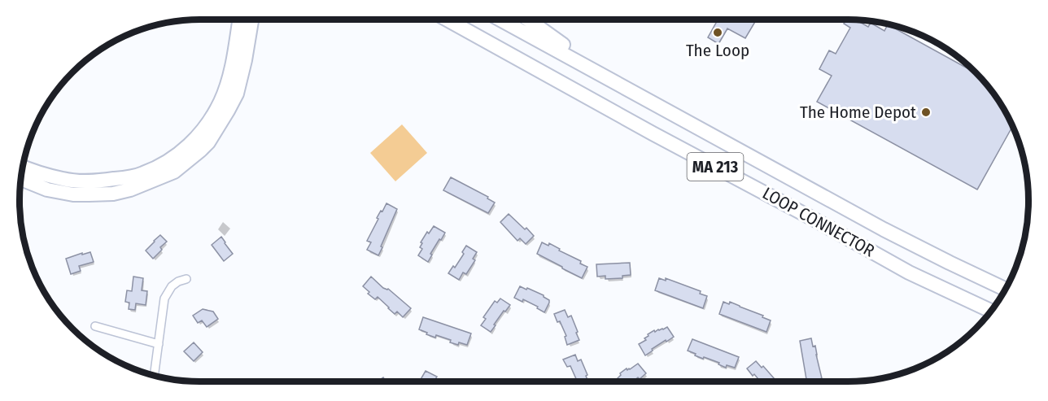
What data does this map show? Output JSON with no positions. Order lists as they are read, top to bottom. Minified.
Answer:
{"streets":{"highway":["MA 213","LOOP CONNECTOR"]},"places":["The Loop","The Home Depot"]}
